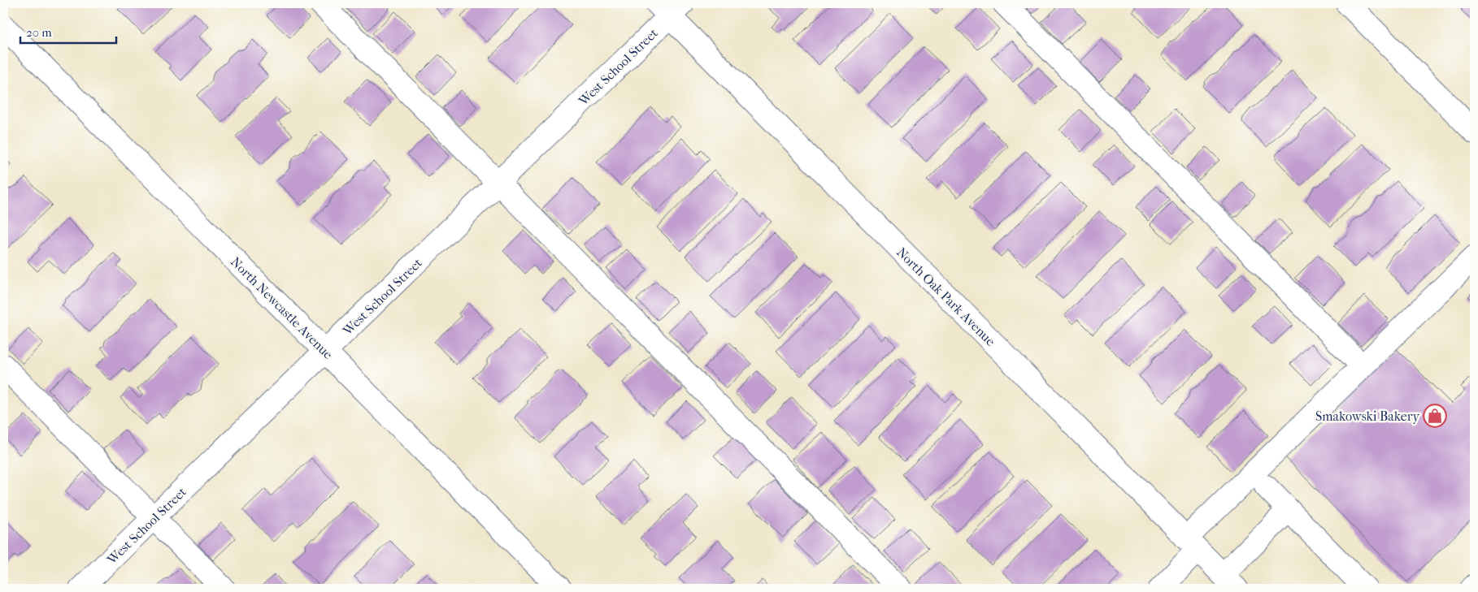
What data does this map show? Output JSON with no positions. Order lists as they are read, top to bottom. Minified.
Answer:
{"streets":{"street":["West School Street","North Oak Park Avenue","North Newcastle Avenue"]},"crossings":[["West School Street","North Oak Park Avenue"],["West School Street","North Newcastle Avenue"]],"places":{"shop":["Smakowski Bakery"]},"scale_bar":"20 m"}
